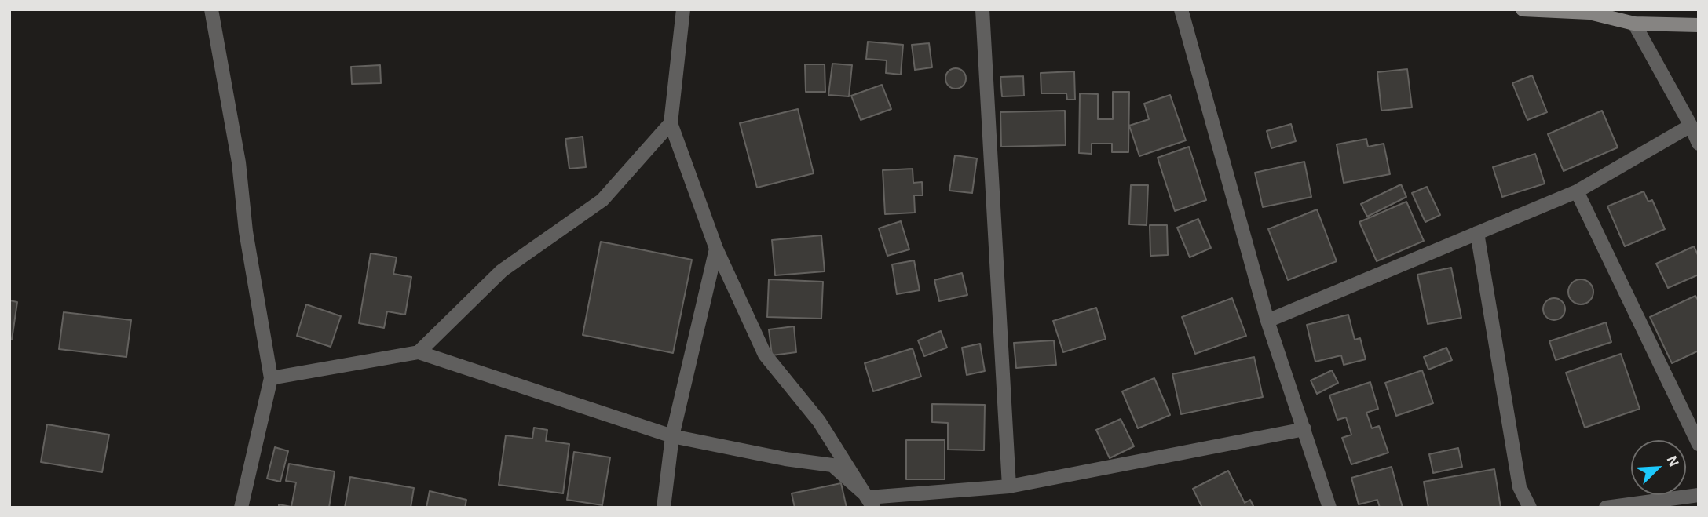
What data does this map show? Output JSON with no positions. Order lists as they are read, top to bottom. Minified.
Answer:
{"north":"top right"}
